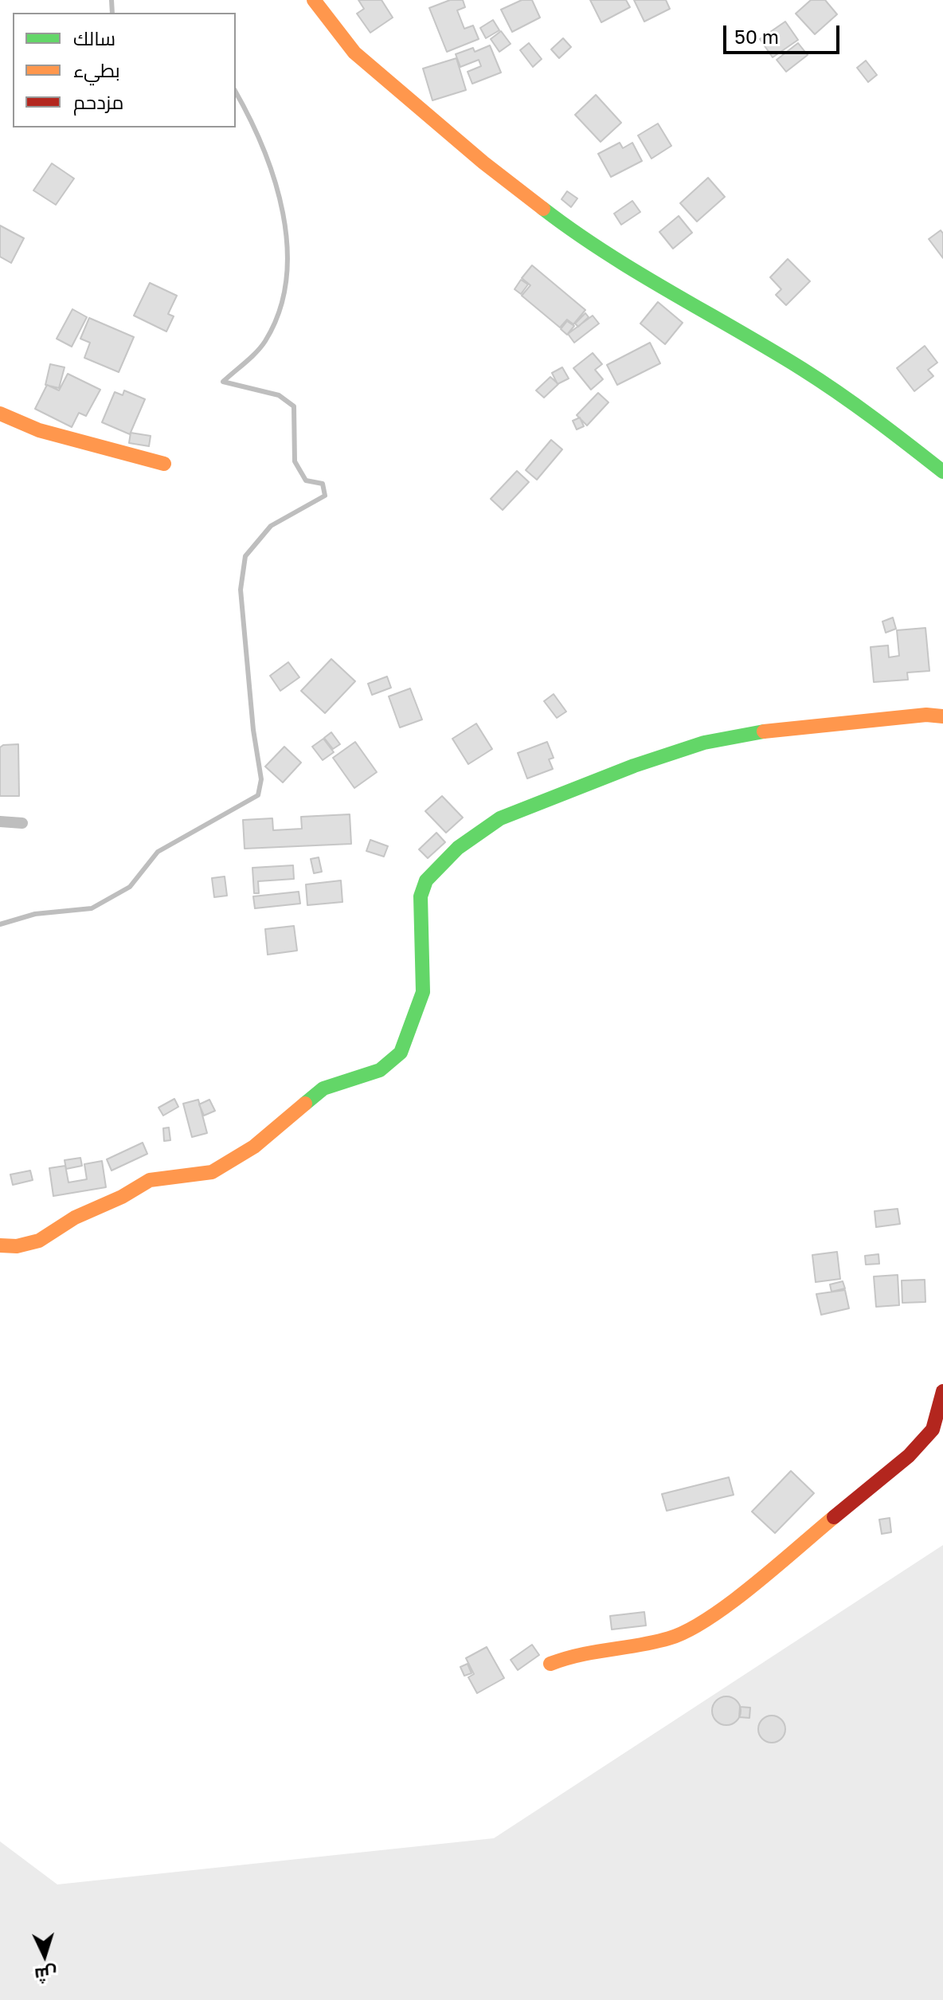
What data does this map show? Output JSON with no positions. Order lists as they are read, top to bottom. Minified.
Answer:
{"legend":["سالك","بطيء","مزدحم"],"scale_bar":"50 m","north":"bottom"}
